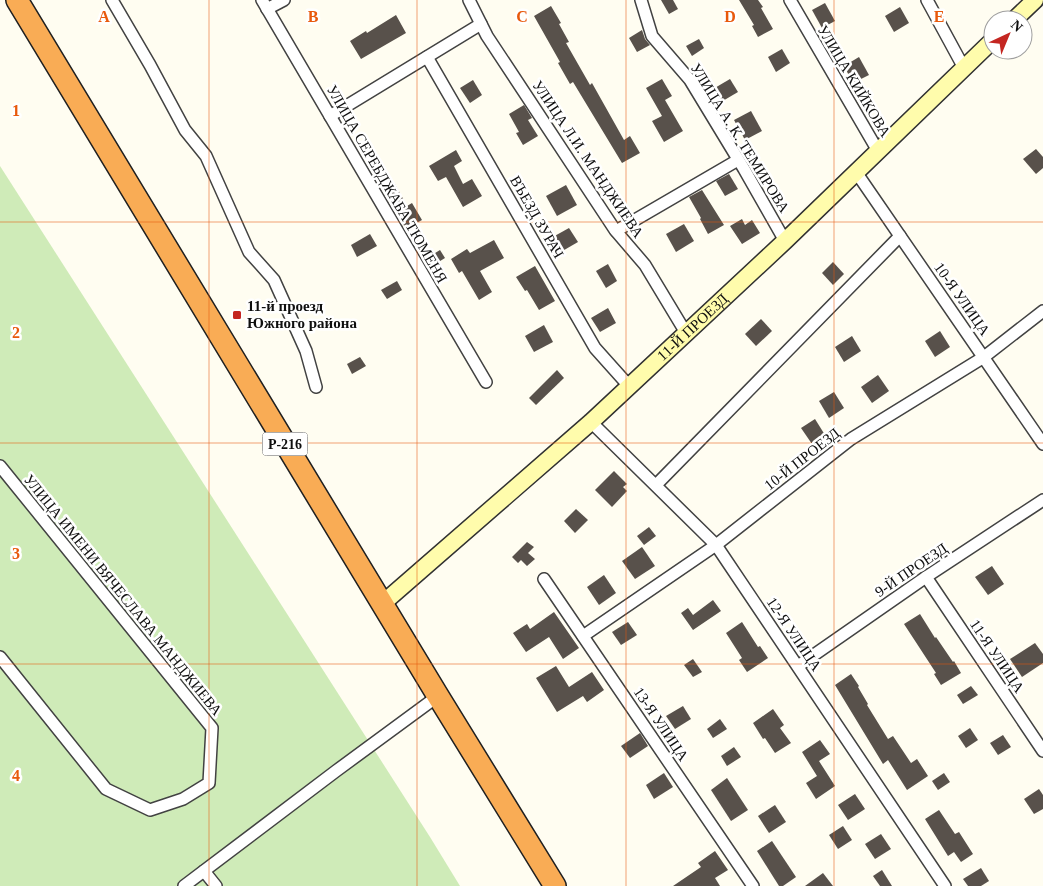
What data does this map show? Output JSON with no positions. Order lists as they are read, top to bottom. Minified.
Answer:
{"streets":{"highway":["Р-216"],"street":["УЛИЦА КИЙКОВА","УЛИЦА А. К. ТЕМИРОВА","УЛИЦА Л.И. МАНДЖИЕВА","УЛИЦА СЕРЕБДЖАБА ТЮМЕНЯ","ВЪЕЗД ЗУРАЧ","10-Я УЛИЦА","11-Й ПРОЕЗД","10-Й ПРОЕЗД","9-Й ПРОЕЗД","УЛИЦА ИМЕНИ ВЯЧЕСЛАВА МАНДЖИЕВА","12-Я УЛИЦА","11-Я УЛИЦА","13-Я УЛИЦА"]},"crossings":[["УЛИЦА КИЙКОВА","11-Й ПРОЕЗД"],["УЛИЦА А. К. ТЕМИРОВА","11-Й ПРОЕЗД"],["УЛИЦА Л.И. МАНДЖИЕВА","11-Й ПРОЕЗД"],["ВЪЕЗД ЗУРАЧ","11-Й ПРОЕЗД"],["10-Я УЛИЦА","11-Й ПРОЕЗД"],["10-Я УЛИЦА","10-Й ПРОЕЗД"],["11-Й ПРОЕЗД","Р-216"],["11-Й ПРОЕЗД","12-Я УЛИЦА"],["10-Й ПРОЕЗД","12-Я УЛИЦА"],["10-Й ПРОЕЗД","13-Я УЛИЦА"],["9-Й ПРОЕЗД","12-Я УЛИЦА"],["9-Й ПРОЕЗД","11-Я УЛИЦА"]],"places":{"transit":["11-й проезд Южного района"]},"north":"top right","grid":{"columns":["A","B","C","D","E"],"rows":["1","2","3","4"]}}
